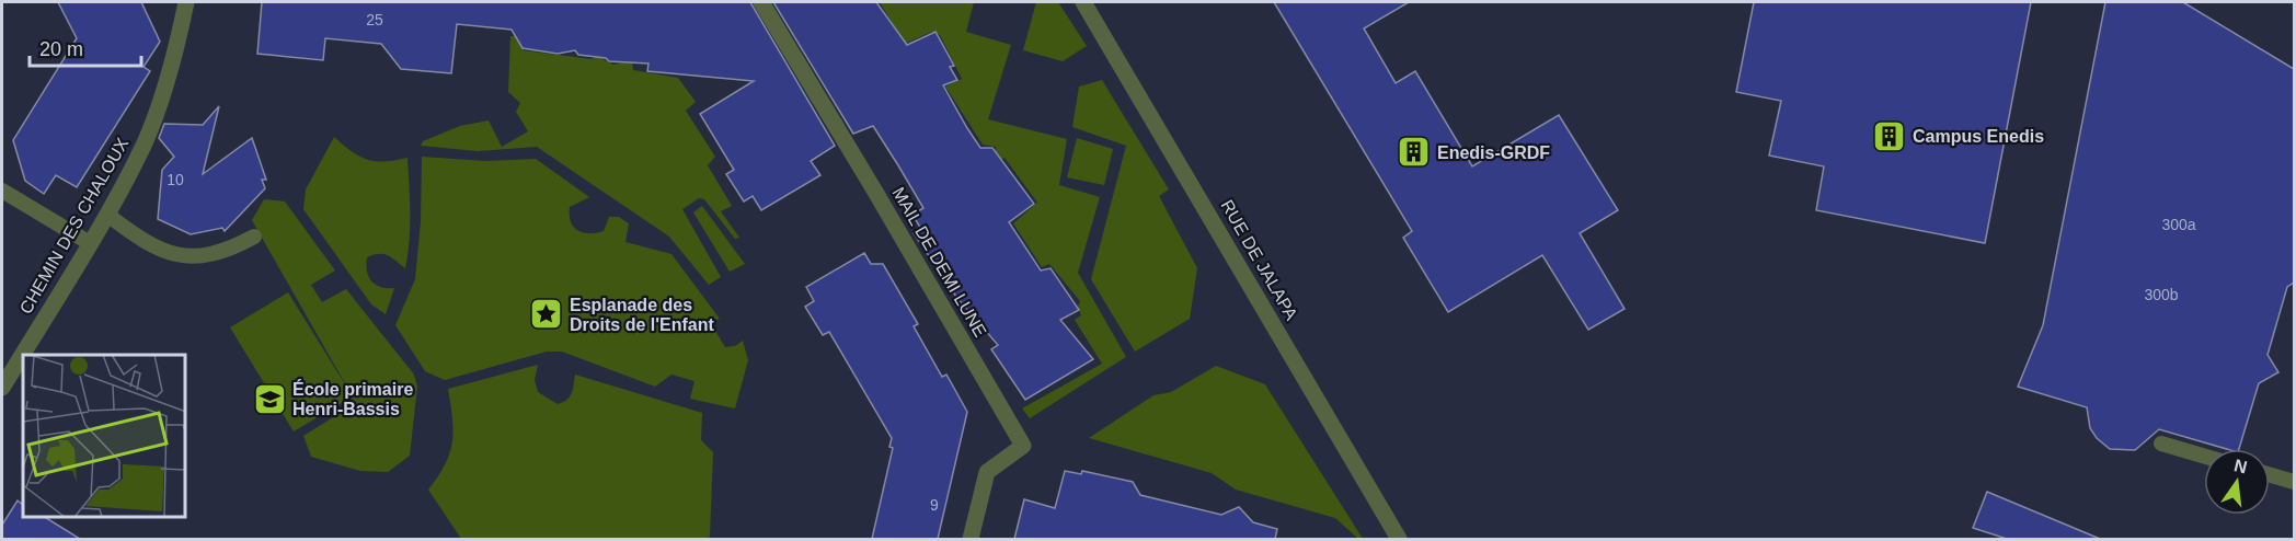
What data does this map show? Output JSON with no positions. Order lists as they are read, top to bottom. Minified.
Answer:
{"streets":{"street":["CHEMIN DES CHALOUX","RUE DE JALAPA","MAIL DE DEMI LUNE"]},"places":{"building":["Campus Enedis","Enedis-GRDF"],"place":["Esplanade des Droits de l'Enfant"],"school or university":["École primaire Henri-Bassis"]},"house_numbers":["25","10","300a","300b","9"],"scale_bar":"20 m","north":"top"}
